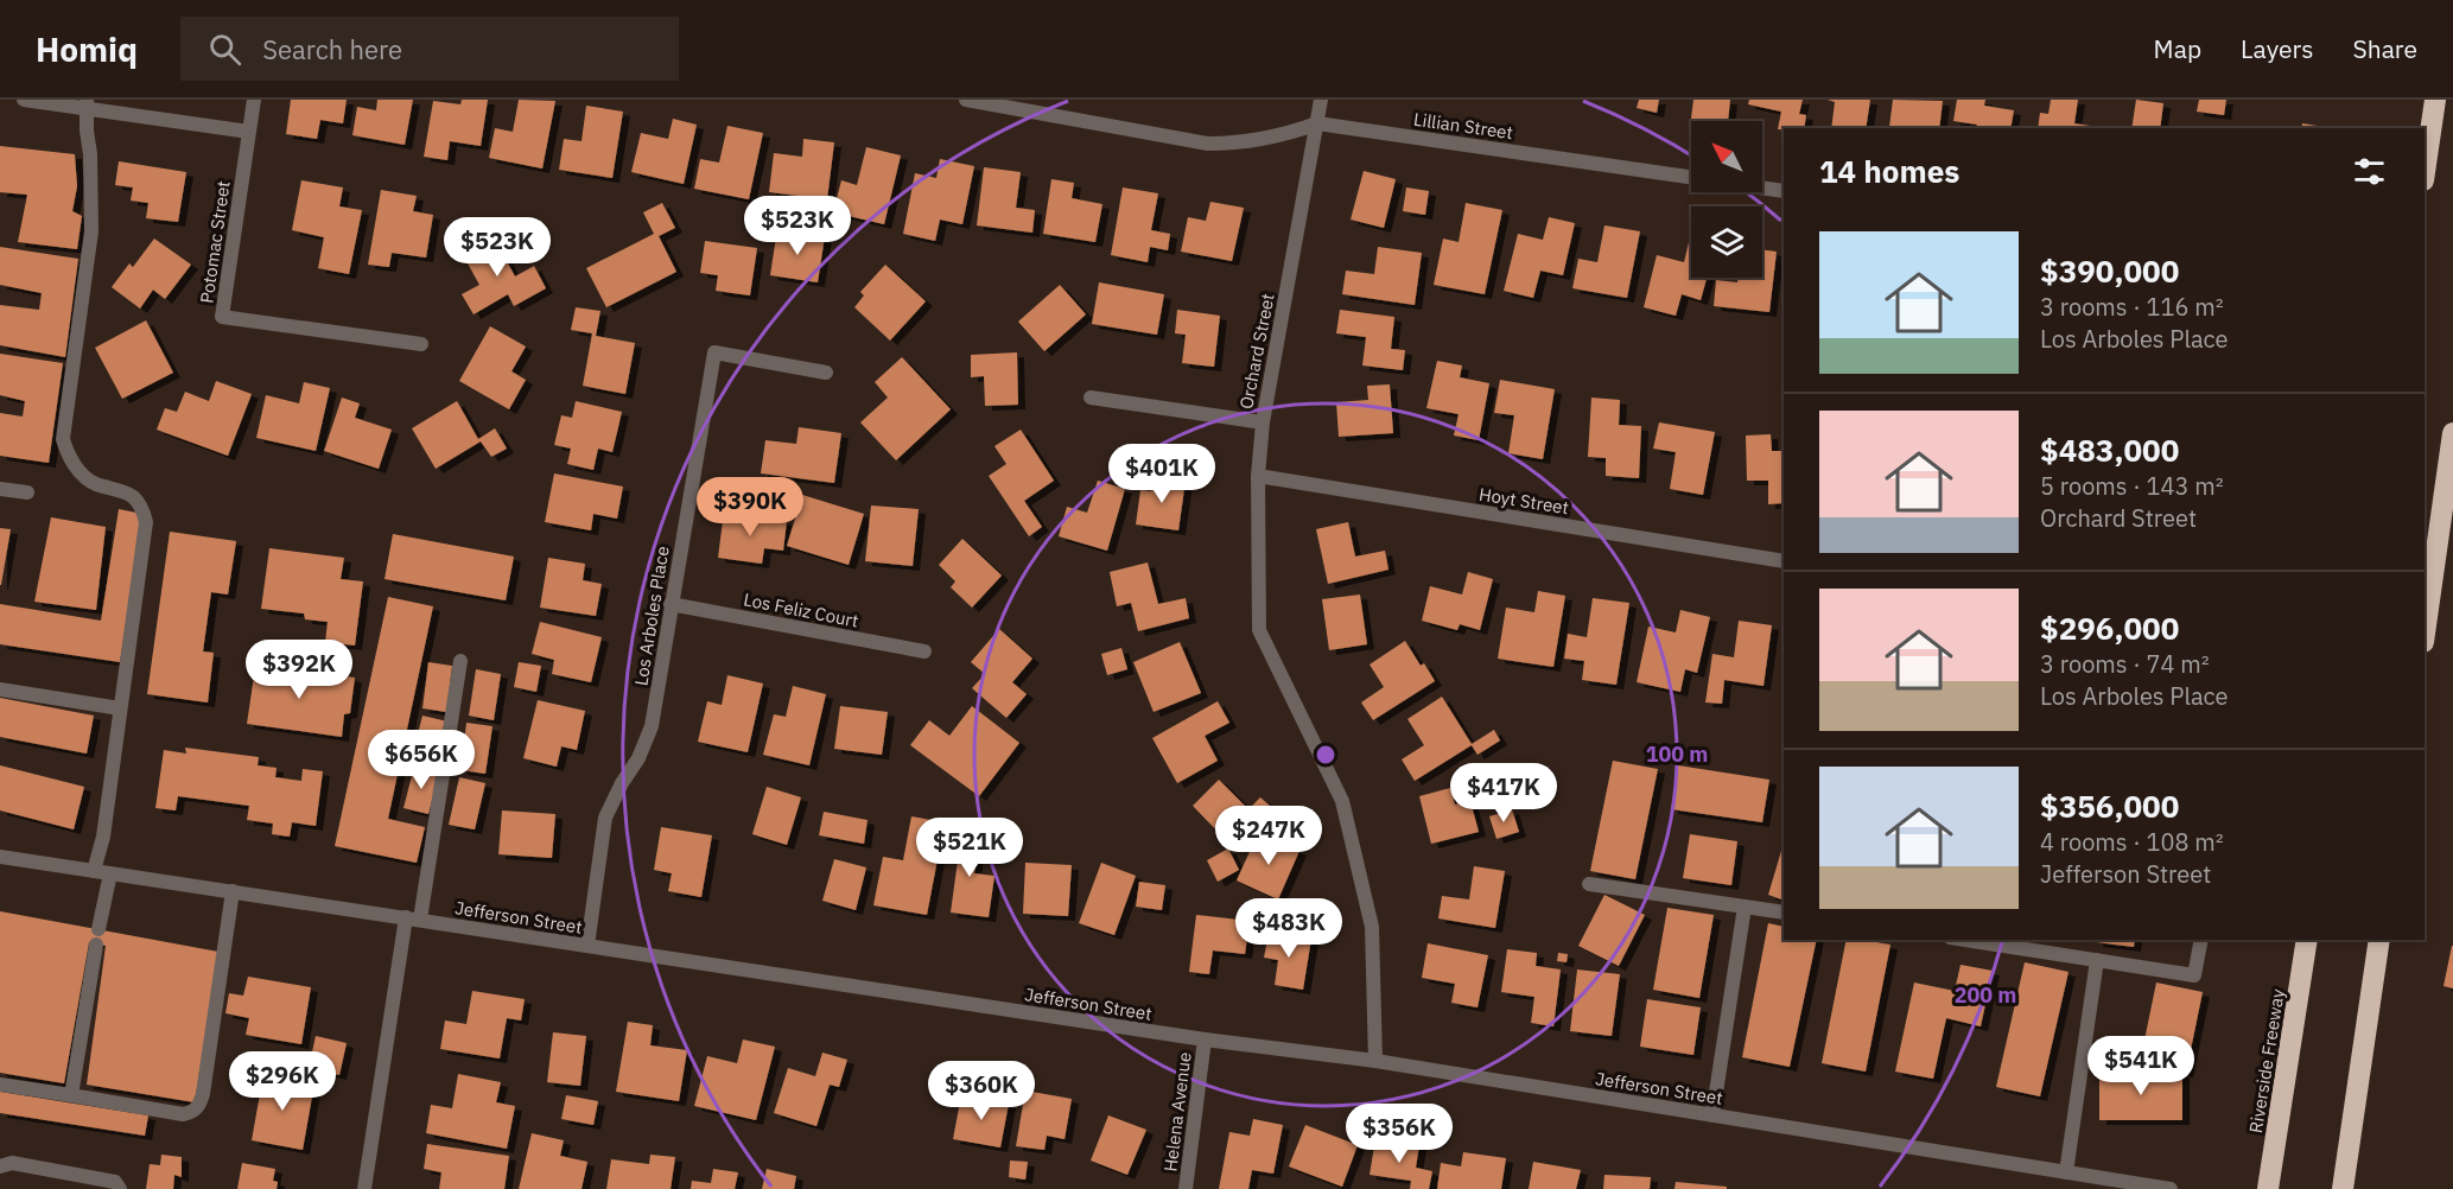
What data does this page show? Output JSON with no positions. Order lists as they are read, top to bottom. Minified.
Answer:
{"streets":{"highway":["Riverside Freeway"],"street":["Lillian Street","Potomac Street","Orchard Street","Hoyt Street","Los Feliz Court","Los Arboles Place","Jefferson Street","Helena Avenue"]},"crossings":[["Lillian Street","Orchard Street"],["Orchard Street","Hoyt Street"],["Orchard Street","Jefferson Street"],["Los Feliz Court","Los Arboles Place"],["Los Arboles Place","Jefferson Street"],["Jefferson Street","Helena Avenue"]],"north":"top left","page":{"header":"Homiq","search":"Search here","nav":["Map","Layers","Share"],"heading":"14 homes","price":["$523K","$523K","$401K","$390K","$392K","$656K","$417K","$247K","$521K","$483K","$541K","$296K","$360K","$356K"],"list":[{"name":"$390,000","note":"3 rooms · 116 m² · Los Arboles Place"},{"name":"$483,000","note":"5 rooms · 143 m² · Orchard Street"},{"name":"$296,000","note":"3 rooms · 74 m² · Los Arboles Place"},{"name":"$356,000","note":"4 rooms · 108 m² · Jefferson Street"}]},"rings":["100 m","200 m"]}
